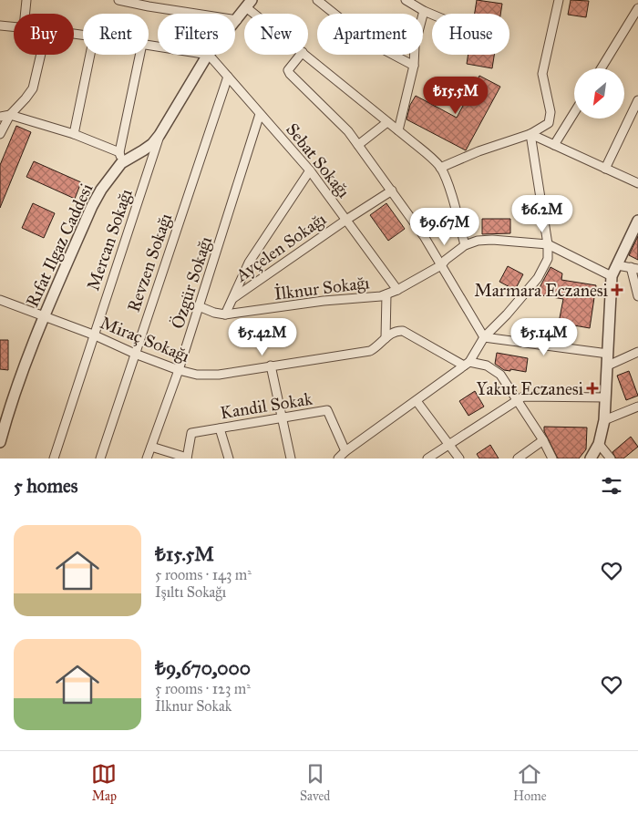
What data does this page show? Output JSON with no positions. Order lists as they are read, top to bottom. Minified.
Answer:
{"streets":{"street":["Sebat Sokağı","Mercan Sokağı","Rıfat Ilgaz Caddesi","Ayçelen Sokağı","Revzen Sokağı","Özgür Sokağı","İlknur Sokağı","Miraç Sokağı","Kandil Sokak"]},"crossings":[["Sebat Sokağı","Rıfat Ilgaz Caddesi"],["Sebat Sokağı","Ayçelen Sokağı"],["Sebat Sokağı","Revzen Sokağı"],["Sebat Sokağı","Özgür Sokağı"],["Sebat Sokağı","İlknur Sokağı"],["Mercan Sokağı","Rıfat Ilgaz Caddesi"],["Mercan Sokağı","Miraç Sokağı"],["Rıfat Ilgaz Caddesi","Miraç Sokağı"],["Revzen Sokağı","Miraç Sokağı"],["Özgür Sokağı","İlknur Sokağı"],["Özgür Sokağı","Miraç Sokağı"]],"places":{"health":["Marmara Eczanesi","Yakut Eczanesi"]},"north":"bottom left","page":{"chip":["Buy","Rent","Filters","New","Apartment","House"],"price":["₺15.5M","₺6.2M","₺9.67M","₺5.42M","₺5.14M"],"heading":"5 homes","list":[{"name":"₺15.5M","note":"5 rooms · 143 m² · Işıltı Sokağı"},{"name":"₺9,670,000","note":"5 rooms · 123 m² · İlknur Sokak"}],"tabs":["Map","Saved","Home"]}}
